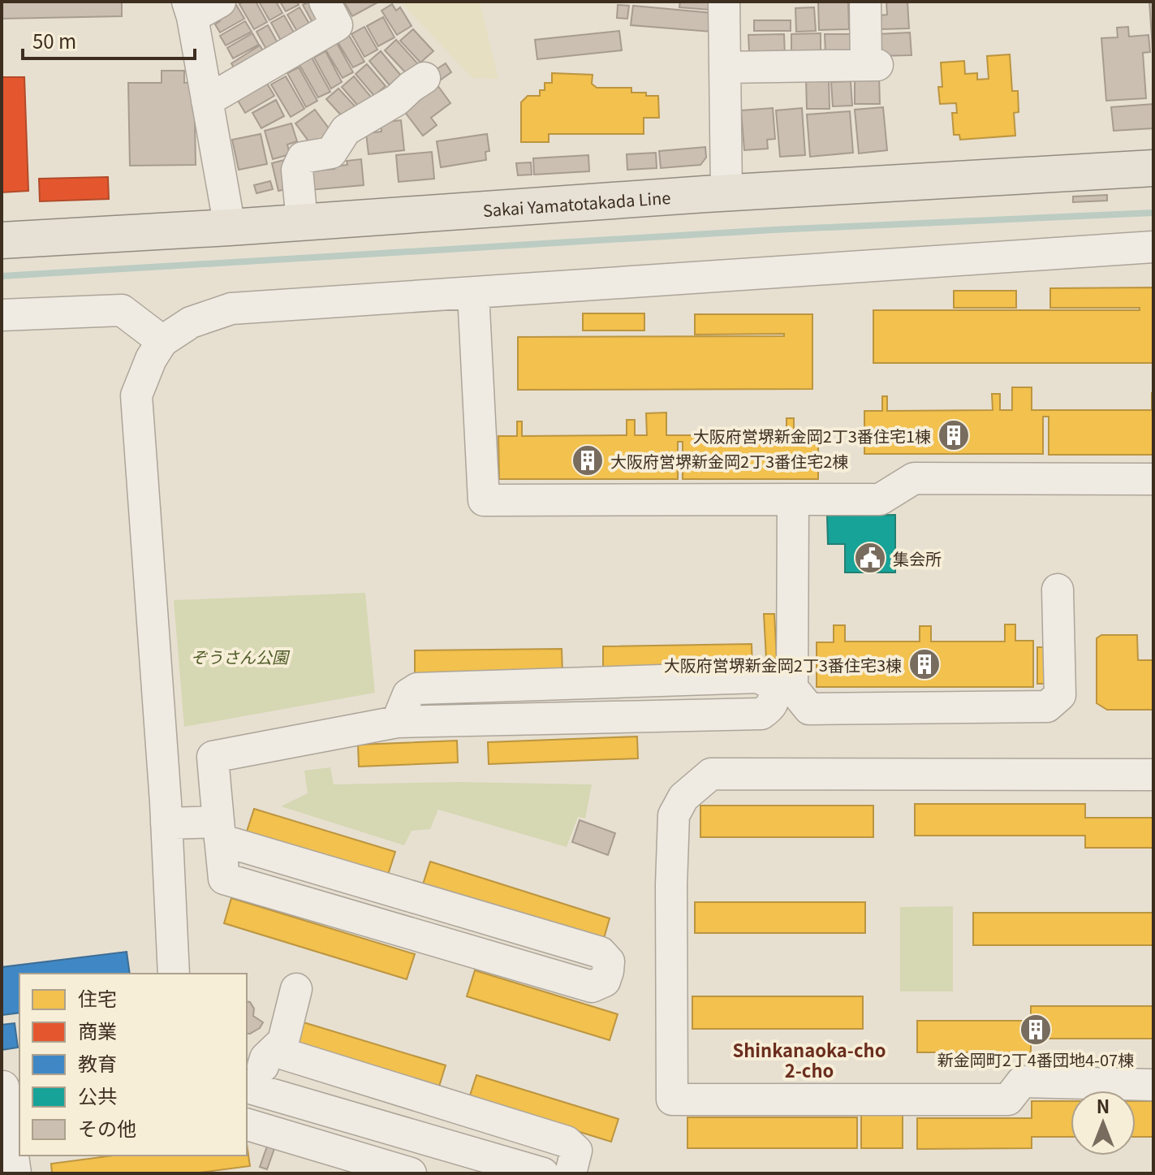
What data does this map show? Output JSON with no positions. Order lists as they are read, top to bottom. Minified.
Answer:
{"streets":{"main road":["Sakai Yamatotakada Line"]},"districts":["Shinkanaoka-cho 2-cho"],"parks":["ぞうさん公園"],"places":{"building":["大阪府営堺新金岡2丁3番住宅1棟","大阪府営堺新金岡2丁3番住宅2棟","大阪府営堺新金岡2丁3番住宅3棟","新金岡町2丁4番団地4-07棟"],"public building":["集会所"]},"legend":["住宅","商業","教育","公共","その他"],"scale_bar":"50 m","north":"top"}
